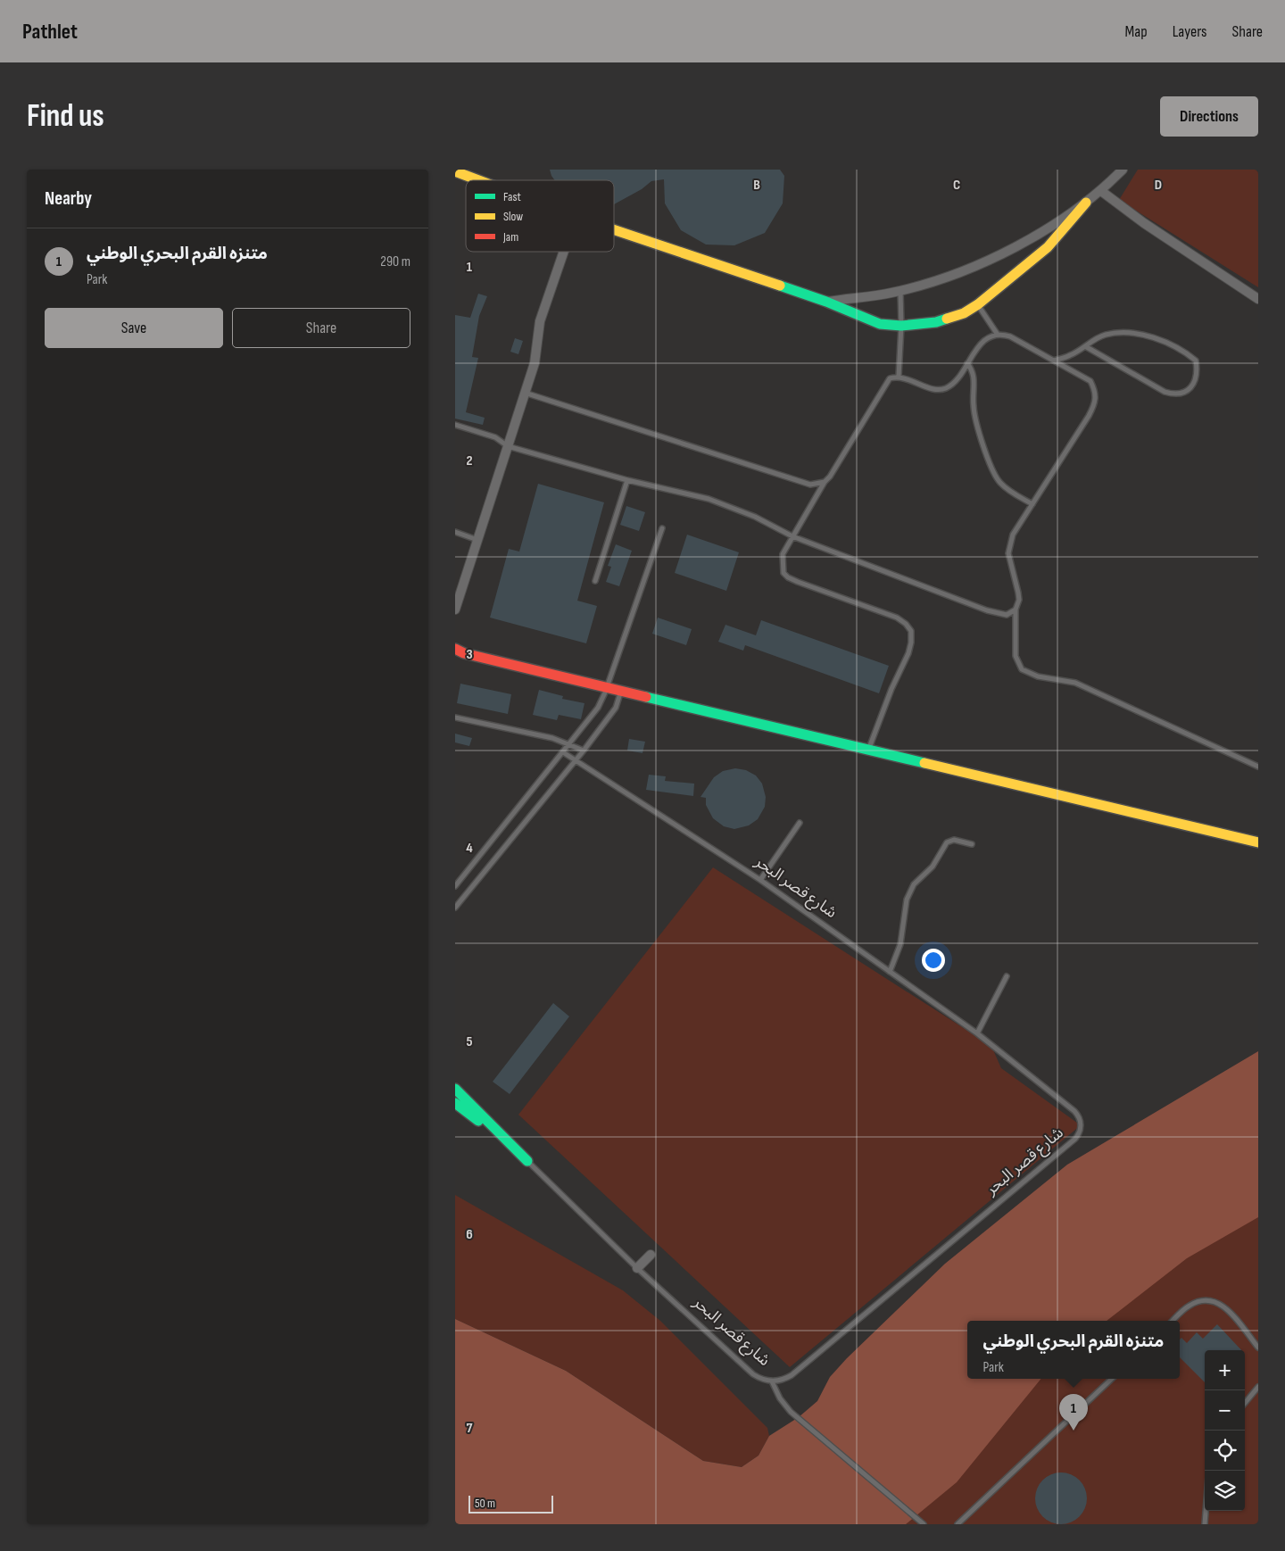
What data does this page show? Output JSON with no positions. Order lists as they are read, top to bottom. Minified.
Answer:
{"streets":{"street":["شارع قصر البحر"]},"legend":["Fast","Slow","Jam"],"scale_bar":"50 m","page":{"header":"Pathlet","nav":["Map","Layers","Share"],"buttons":["Directions",["Save","Share"]],"title":"Find us","heading":"Nearby","list":[{"mark":"1","name":"متنزه القرم البحري الوطني","note":"Park","value":"290 m"}],"popup":["متنزه القرم البحري الوطني","Park"],"map_buttons":["+","−"],"pins":"1","scale":"50 m"},"grid":{"columns":["B","C","D"],"rows":["1","2","3","4","5","6","7"]}}
